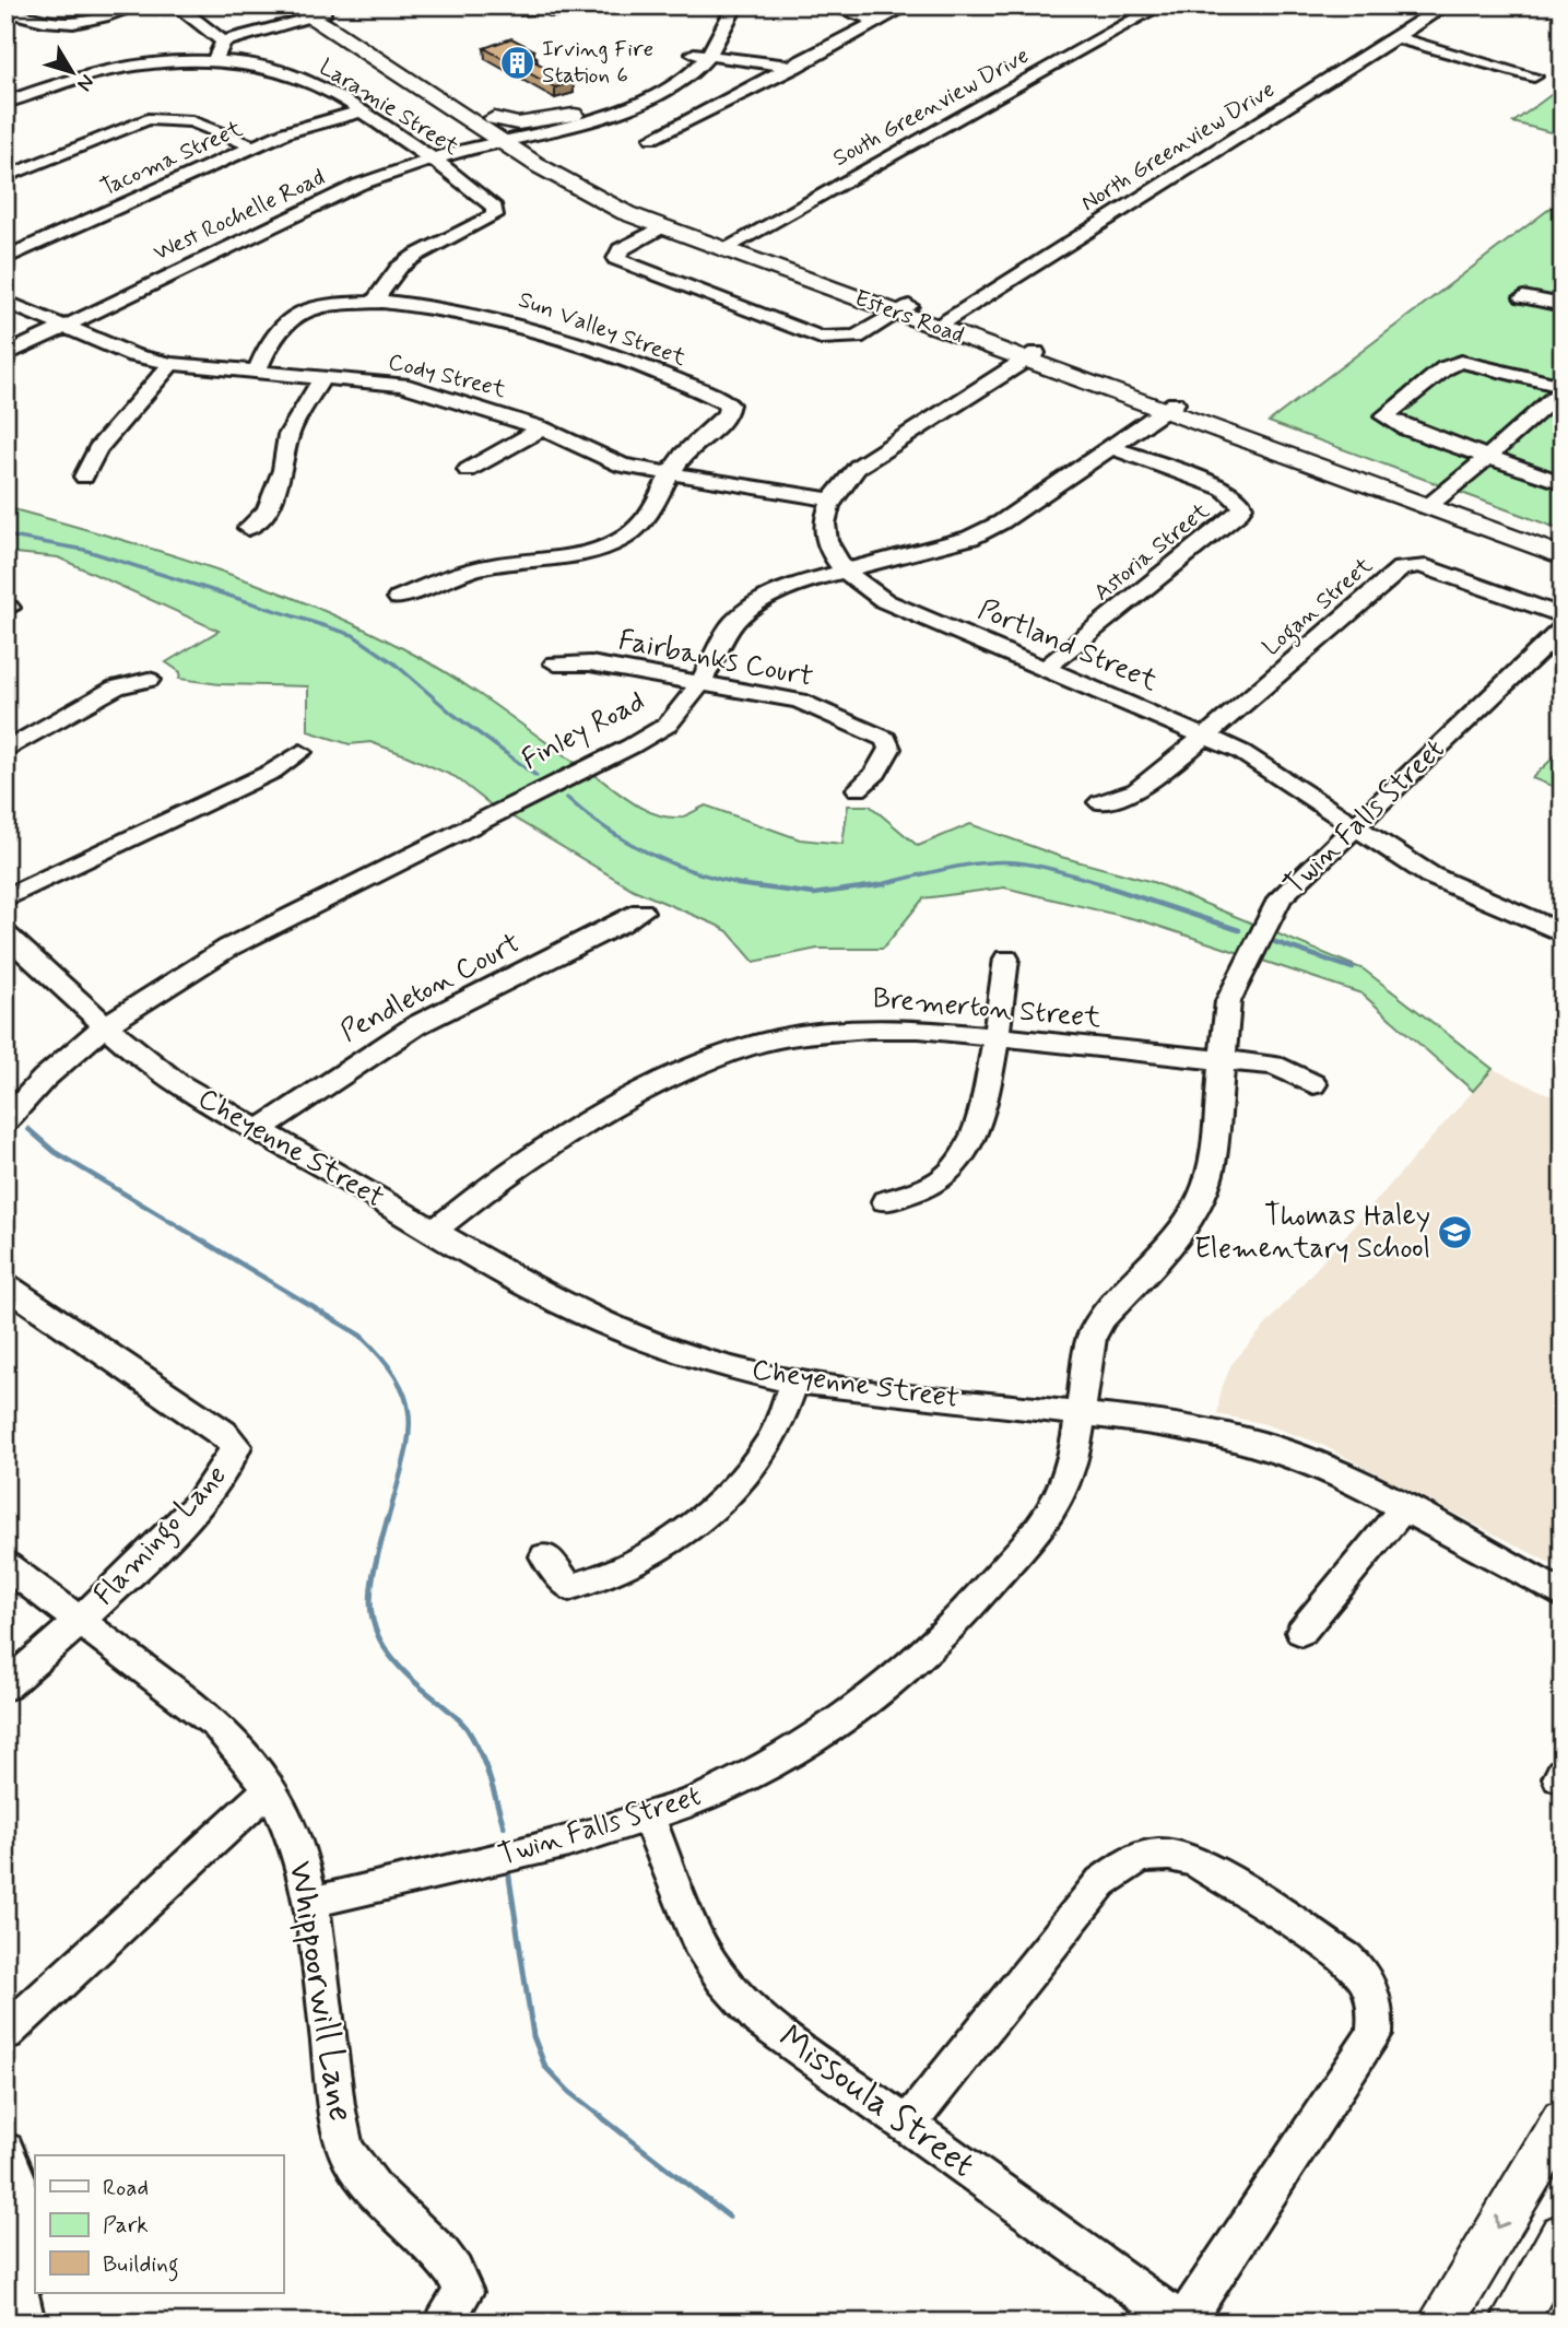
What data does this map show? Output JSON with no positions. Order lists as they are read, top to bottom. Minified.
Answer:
{"streets":{"main road":["Esters Road"],"street":["Laramie Street","South Greenview Drive","North Greenview Drive","Tacoma Street","West Rochelle Road","Sun Valley Street","Cody Street","Astoria Street","Logan Street","Portland Street","Fairbanks Court","Finley Road","Twin Falls Street","Pendleton Court","Bremerton Street","Cheyenne Street","Flamingo Lane","Whippoorwill Lane","Missoula Street"]},"crossings":[["Laramie Street","Tacoma Street"],["Laramie Street","West Rochelle Road"],["Laramie Street","Sun Valley Street"],["South Greenview Drive","Esters Road"],["North Greenview Drive","Esters Road"],["West Rochelle Road","Esters Road"],["West Rochelle Road","Cody Street"],["Esters Road","Finley Road"],["Sun Valley Street","Cody Street"],["Cody Street","Portland Street"],["Astoria Street","Portland Street"],["Astoria Street","Finley Road"],["Logan Street","Portland Street"],["Portland Street","Finley Road"],["Portland Street","Twin Falls Street"],["Fairbanks Court","Finley Road"],["Finley Road","Cheyenne Street"],["Twin Falls Street","Bremerton Street"],["Twin Falls Street","Cheyenne Street"],["Twin Falls Street","Whippoorwill Lane"],["Twin Falls Street","Missoula Street"],["Pendleton Court","Cheyenne Street"],["Bremerton Street","Cheyenne Street"],["Flamingo Lane","Whippoorwill Lane"]],"places":{"building":["Irving Fire Station 6"],"school or university":["Thomas Haley Elementary School"]},"legend":["Road","Park","Building"],"north":"bottom right"}
